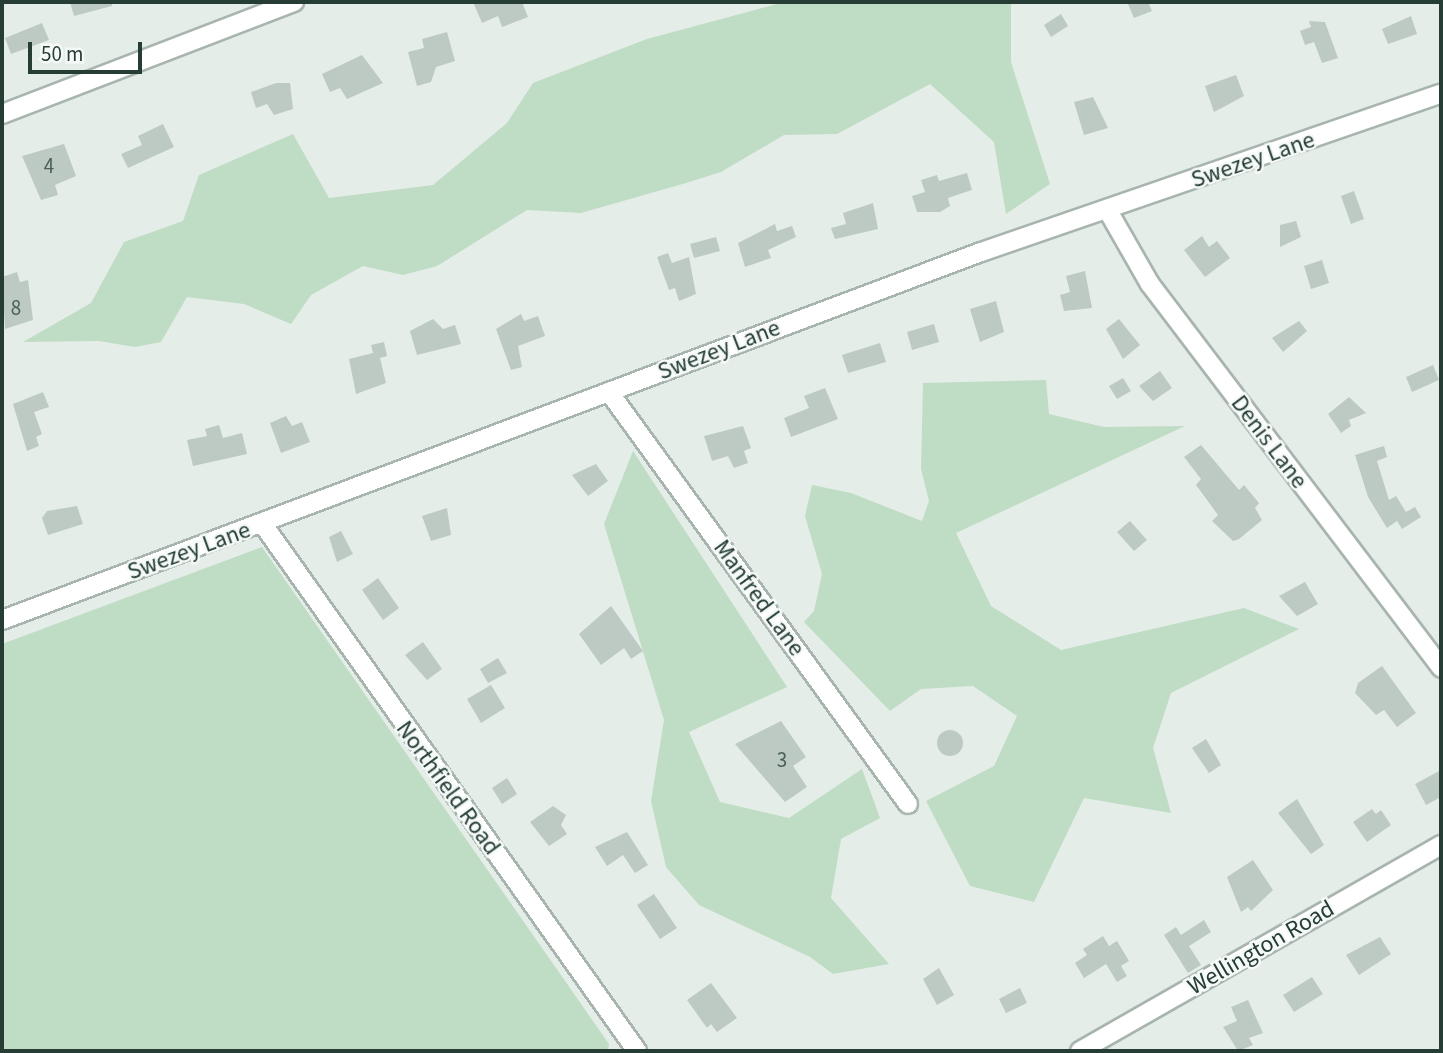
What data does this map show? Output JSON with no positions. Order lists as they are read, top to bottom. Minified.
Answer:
{"streets":{"street":["Swezey Lane","Denis Lane","Manfred Lane","Northfield Road","Wellington Road"]},"crossings":[["Swezey Lane","Denis Lane"],["Swezey Lane","Manfred Lane"],["Swezey Lane","Northfield Road"]],"house_numbers":["4","8","3"],"scale_bar":"50 m"}
